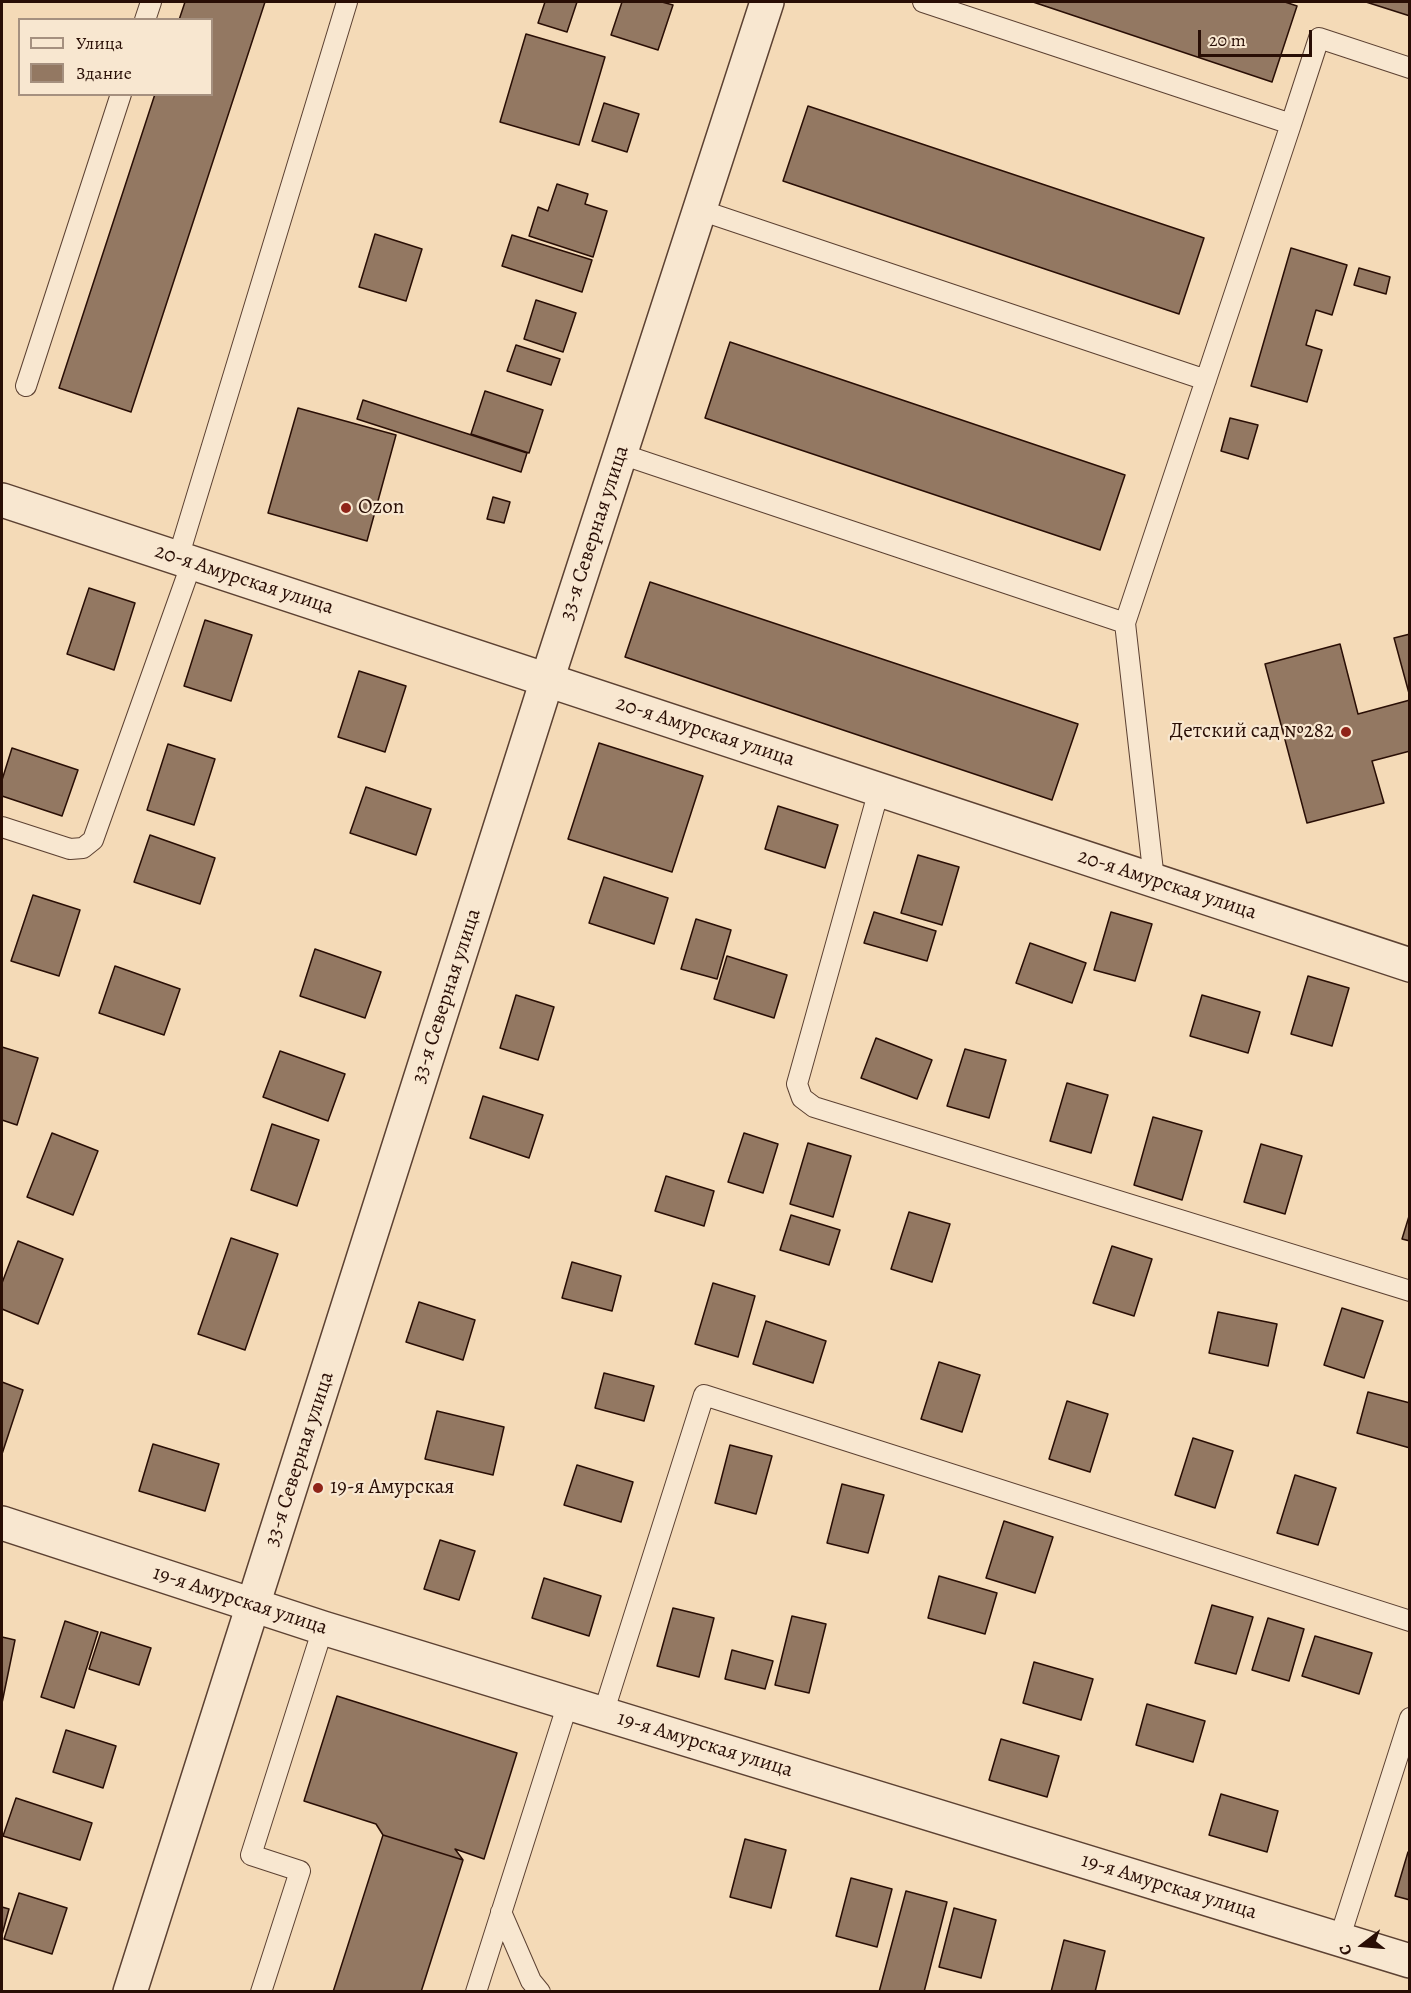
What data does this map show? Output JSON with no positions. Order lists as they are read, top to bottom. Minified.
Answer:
{"streets":{"street":["33-я Северная улица","20-я Амурская улица","19-я Амурская улица"]},"crossings":[["33-я Северная улица","20-я Амурская улица"],["33-я Северная улица","19-я Амурская улица"]],"places":["Ozon","Детский сад №282","19-я Амурская"],"legend":["Улица","Здание"],"scale_bar":"20 m","north":"left"}
